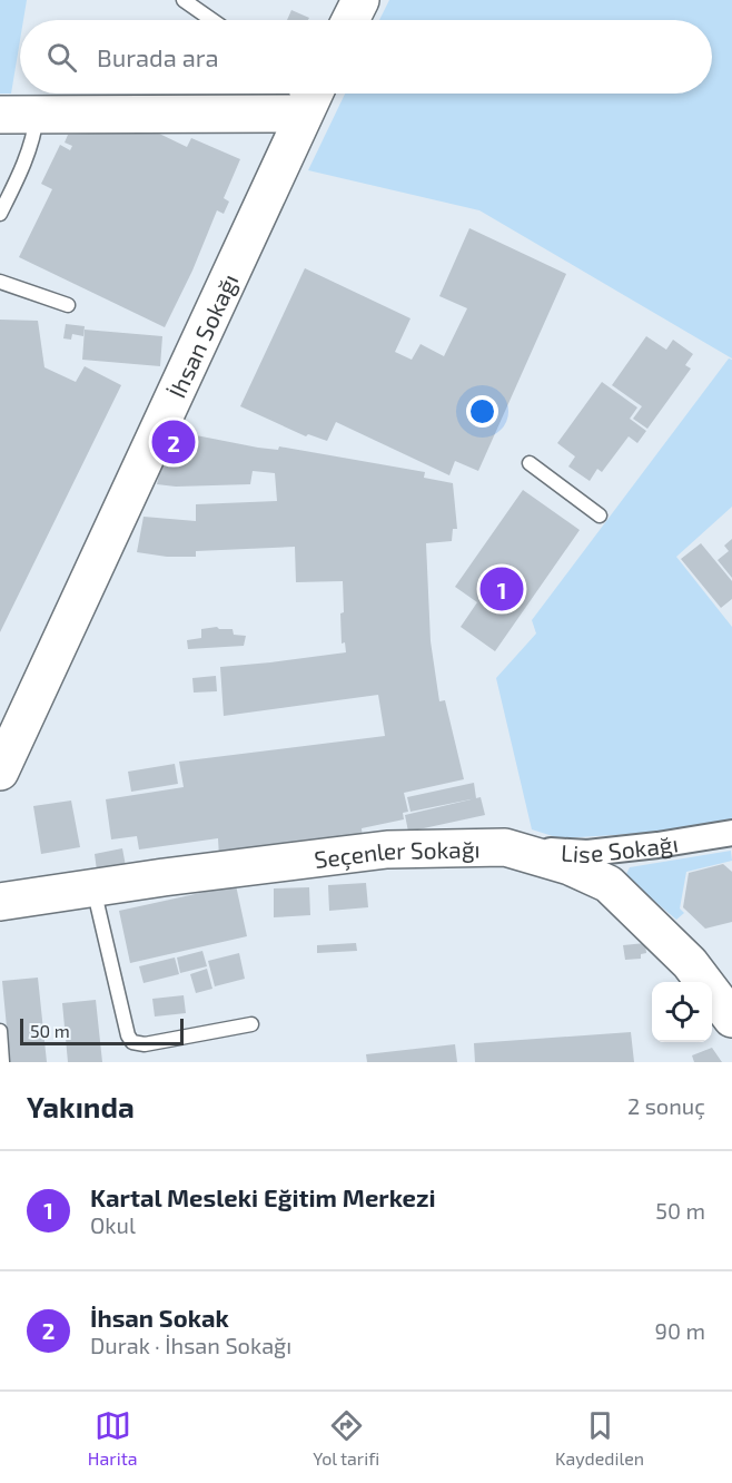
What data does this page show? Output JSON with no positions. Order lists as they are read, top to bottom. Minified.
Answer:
{"streets":{"street":["İhsan Sokağı","Lise Sokağı","Seçenler Sokağı"]},"crossings":[["Lise Sokağı","Seçenler Sokağı"]],"scale_bar":"50 m","page":{"search":"Burada ara","pins":["2","1"],"scale":"50 m","heading":["Yakında","2 sonuç"],"list":[{"mark":"1","name":"Kartal Mesleki Eğitim Merkezi","note":"Okul","value":"50 m"},{"mark":"2","name":"İhsan Sokak","note":"Durak · İhsan Sokağı","value":"90 m"}],"nav":["Harita","Yol tarifi","Kaydedilen"]}}
